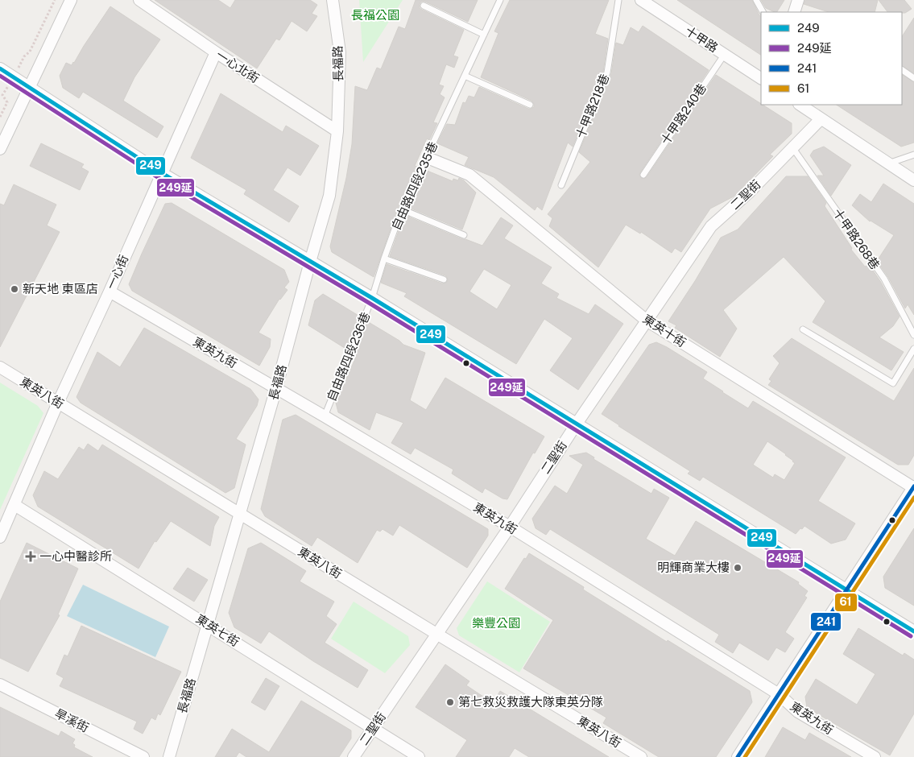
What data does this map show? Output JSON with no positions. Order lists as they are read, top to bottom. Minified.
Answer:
{"streets":{"street":["十甲路","長福路","一心北街","二聖街","一心街","東英十街","東英九街","東英八街","東英七街","旱溪街"],"lane":["十甲路218巷","十甲路240巷","自由路四段235巷","十甲路268巷","自由路四段236巷"]},"crossings":[["十甲路","十甲路240巷"],["長福路","一心北街"],["長福路","東英九街"],["長福路","東英八街"],["長福路","東英七街"],["一心北街","一心街"],["自由路四段235巷","東英十街"],["自由路四段235巷","自由路四段236巷"],["二聖街","十甲路268巷"],["二聖街","東英十街"],["二聖街","東英九街"],["二聖街","東英八街"],["二聖街","東英七街"],["一心街","東英九街"],["一心街","東英八街"],["一心街","東英七街"],["東英九街","自由路四段236巷"]],"parks":["長福公園","樂豐公園"],"places":{"other":["新天地 東區店","明輝商業大樓","第七救災救護大隊東英分隊"],"health":["一心中醫診所"]},"lines":["transit line 249","transit line 249延","transit line 241","transit line 61"],"legend":["249","249延","241","61"]}
